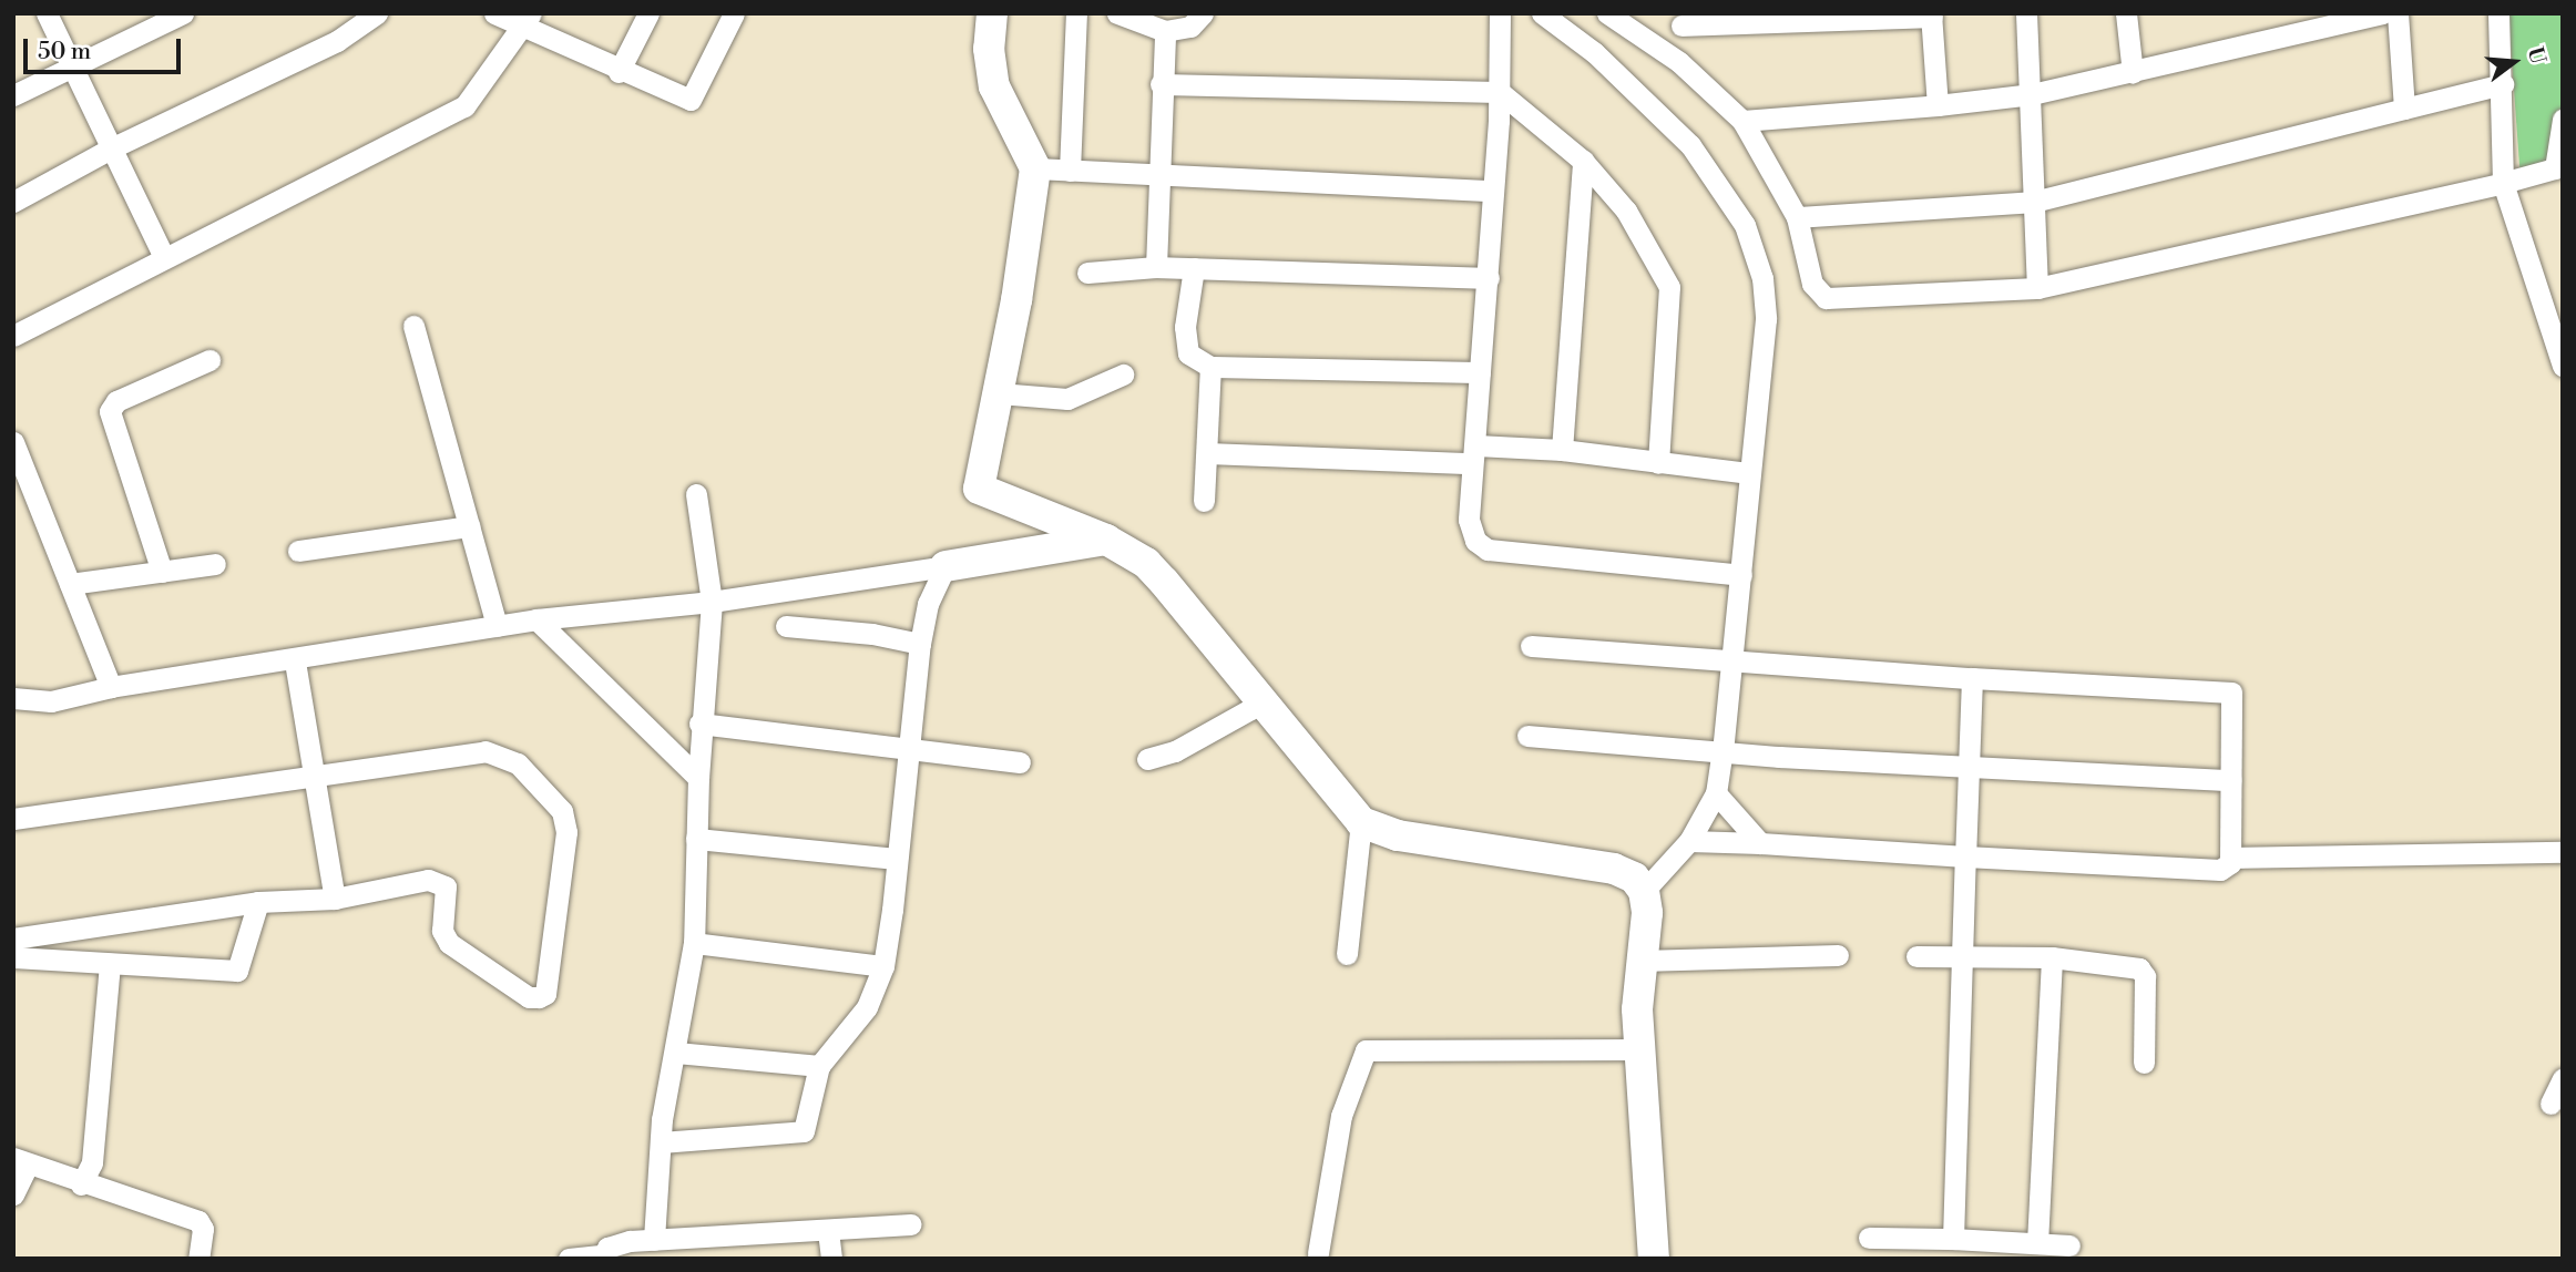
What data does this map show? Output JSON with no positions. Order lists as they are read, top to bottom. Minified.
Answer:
{"scale_bar":"50 m","north":"right"}
